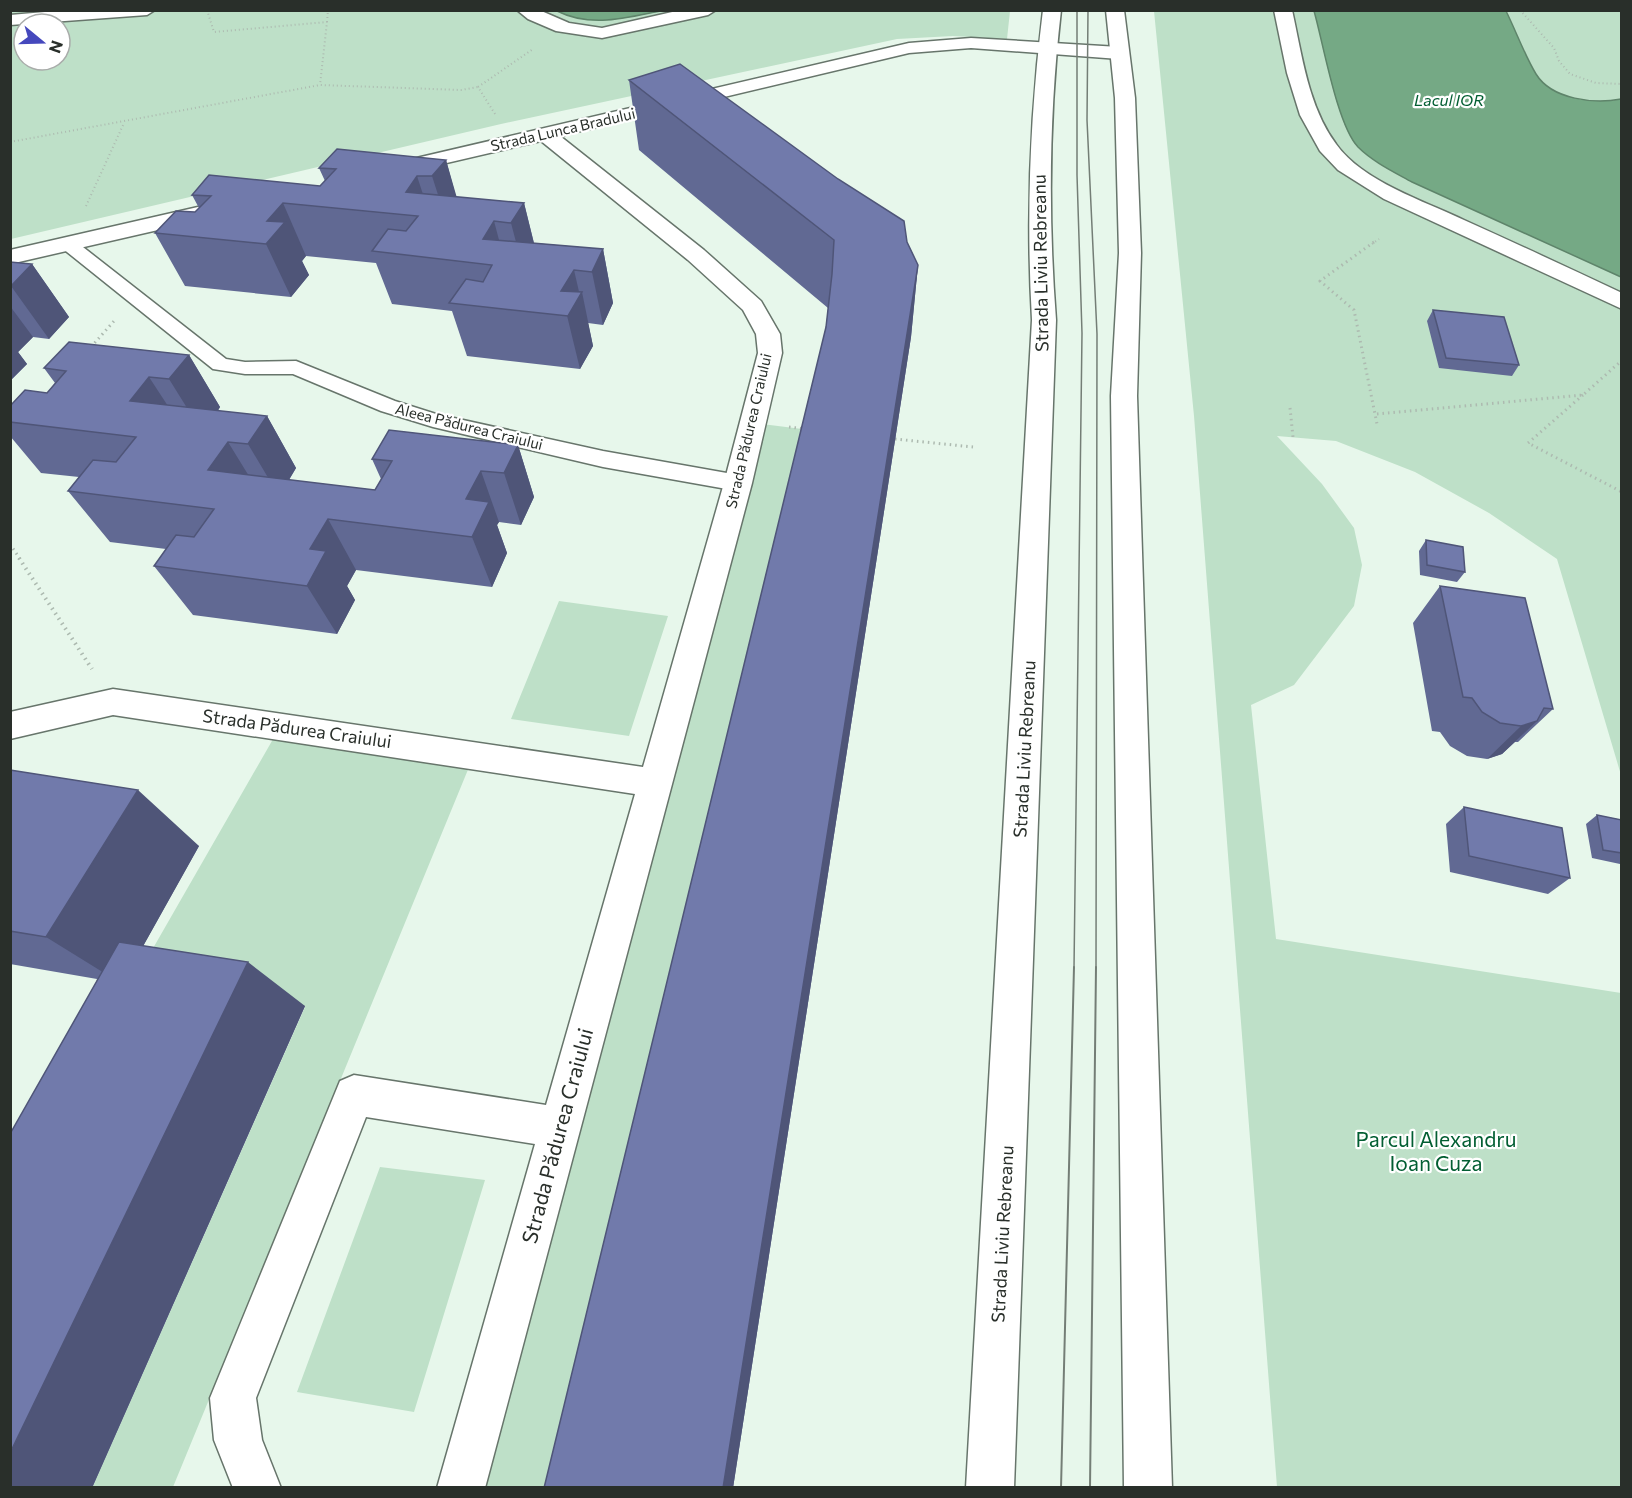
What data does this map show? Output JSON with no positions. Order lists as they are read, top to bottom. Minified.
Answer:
{"streets":{"street":["Strada Lunca Bradului","Strada Liviu Rebreanu","Strada Pădurea Craiului"],"lane":["Aleea Pădurea Craiului"]},"crossings":[["Strada Lunca Bradului","Strada Liviu Rebreanu"],["Strada Lunca Bradului","Strada Pădurea Craiului"],["Aleea Pădurea Craiului","Strada Pădurea Craiului"]],"water":["Lacul IOR"],"parks":["Parcul Alexandru Ioan Cuza"],"north":"right"}
